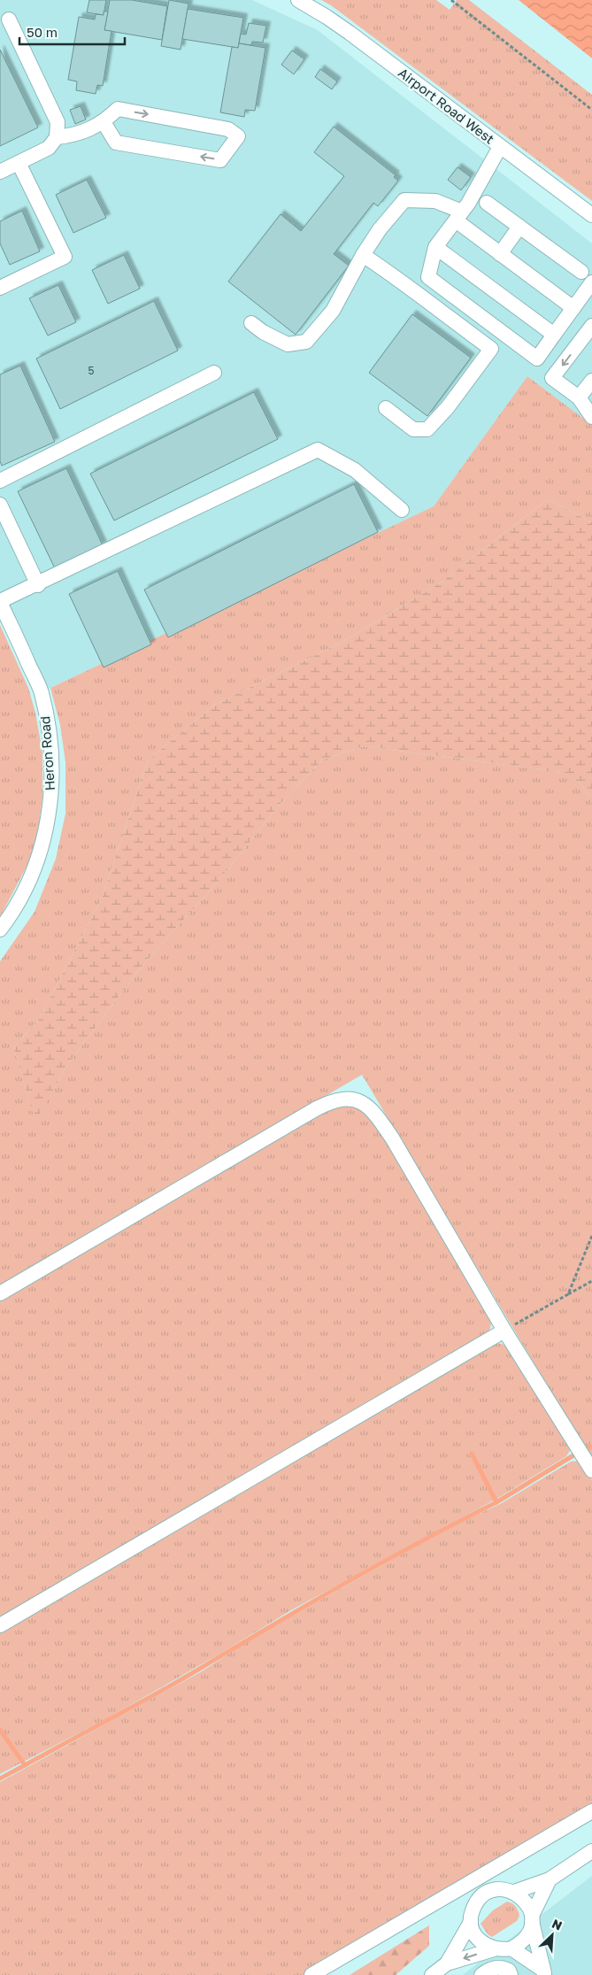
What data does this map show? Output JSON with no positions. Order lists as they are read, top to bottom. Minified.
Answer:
{"streets":{"street":["Airport Road West","Heron Road"]},"house_numbers":["5"],"scale_bar":"50 m","north":"top right"}
